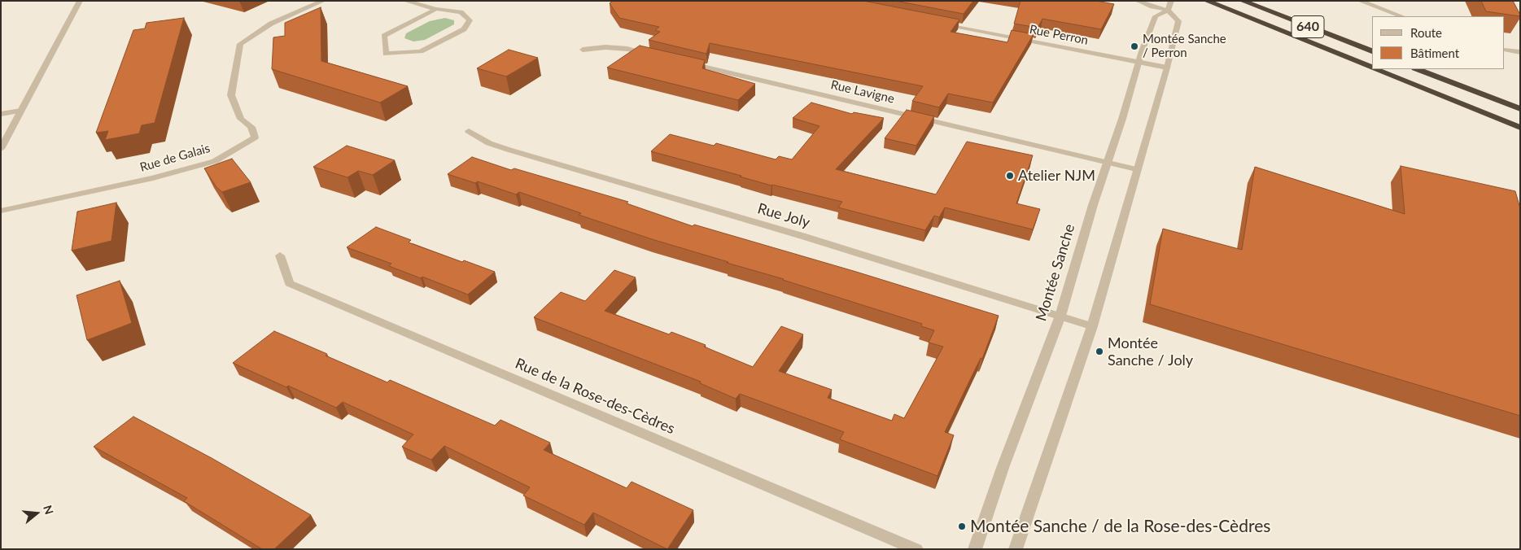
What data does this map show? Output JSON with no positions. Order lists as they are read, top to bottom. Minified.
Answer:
{"streets":{"highway":["640"],"street":["Rue Perron","Rue Lavigne","Rue de Galais","Rue Joly","Montée Sanche","Rue de la Rose-des-Cèdres"]},"crossings":[["Rue Perron","Montée Sanche"],["Rue Lavigne","Montée Sanche"],["Rue Joly","Montée Sanche"]],"places":["Montée Sanche / Perron","Atelier NJM","Montée Sanche / Joly","Montée Sanche / de la Rose-des-Cèdres"],"legend":["Route","Bâtiment"],"north":"right"}
